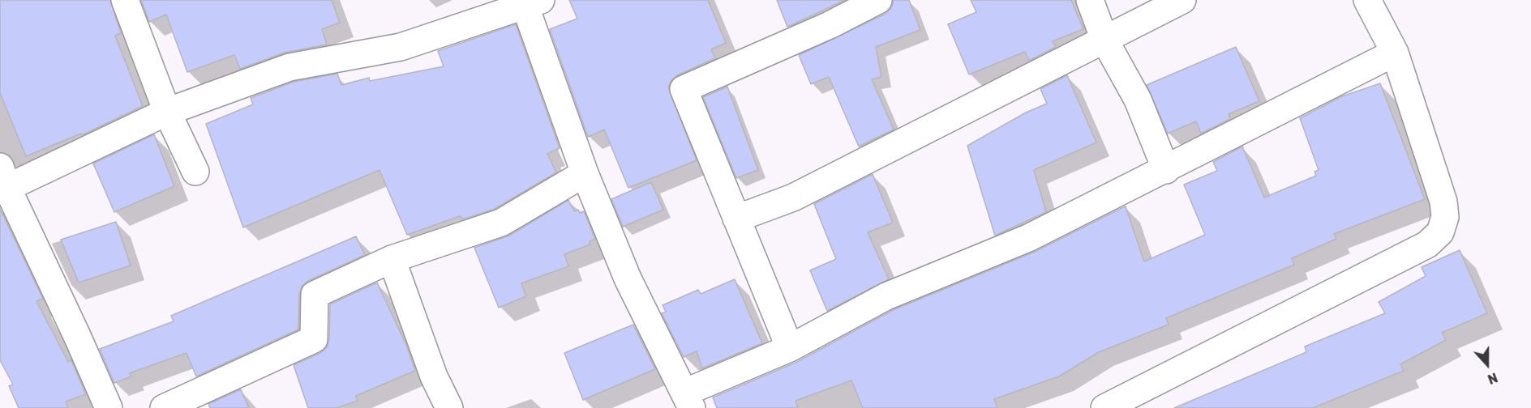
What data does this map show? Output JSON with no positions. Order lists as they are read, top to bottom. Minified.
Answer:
{"north":"bottom"}
